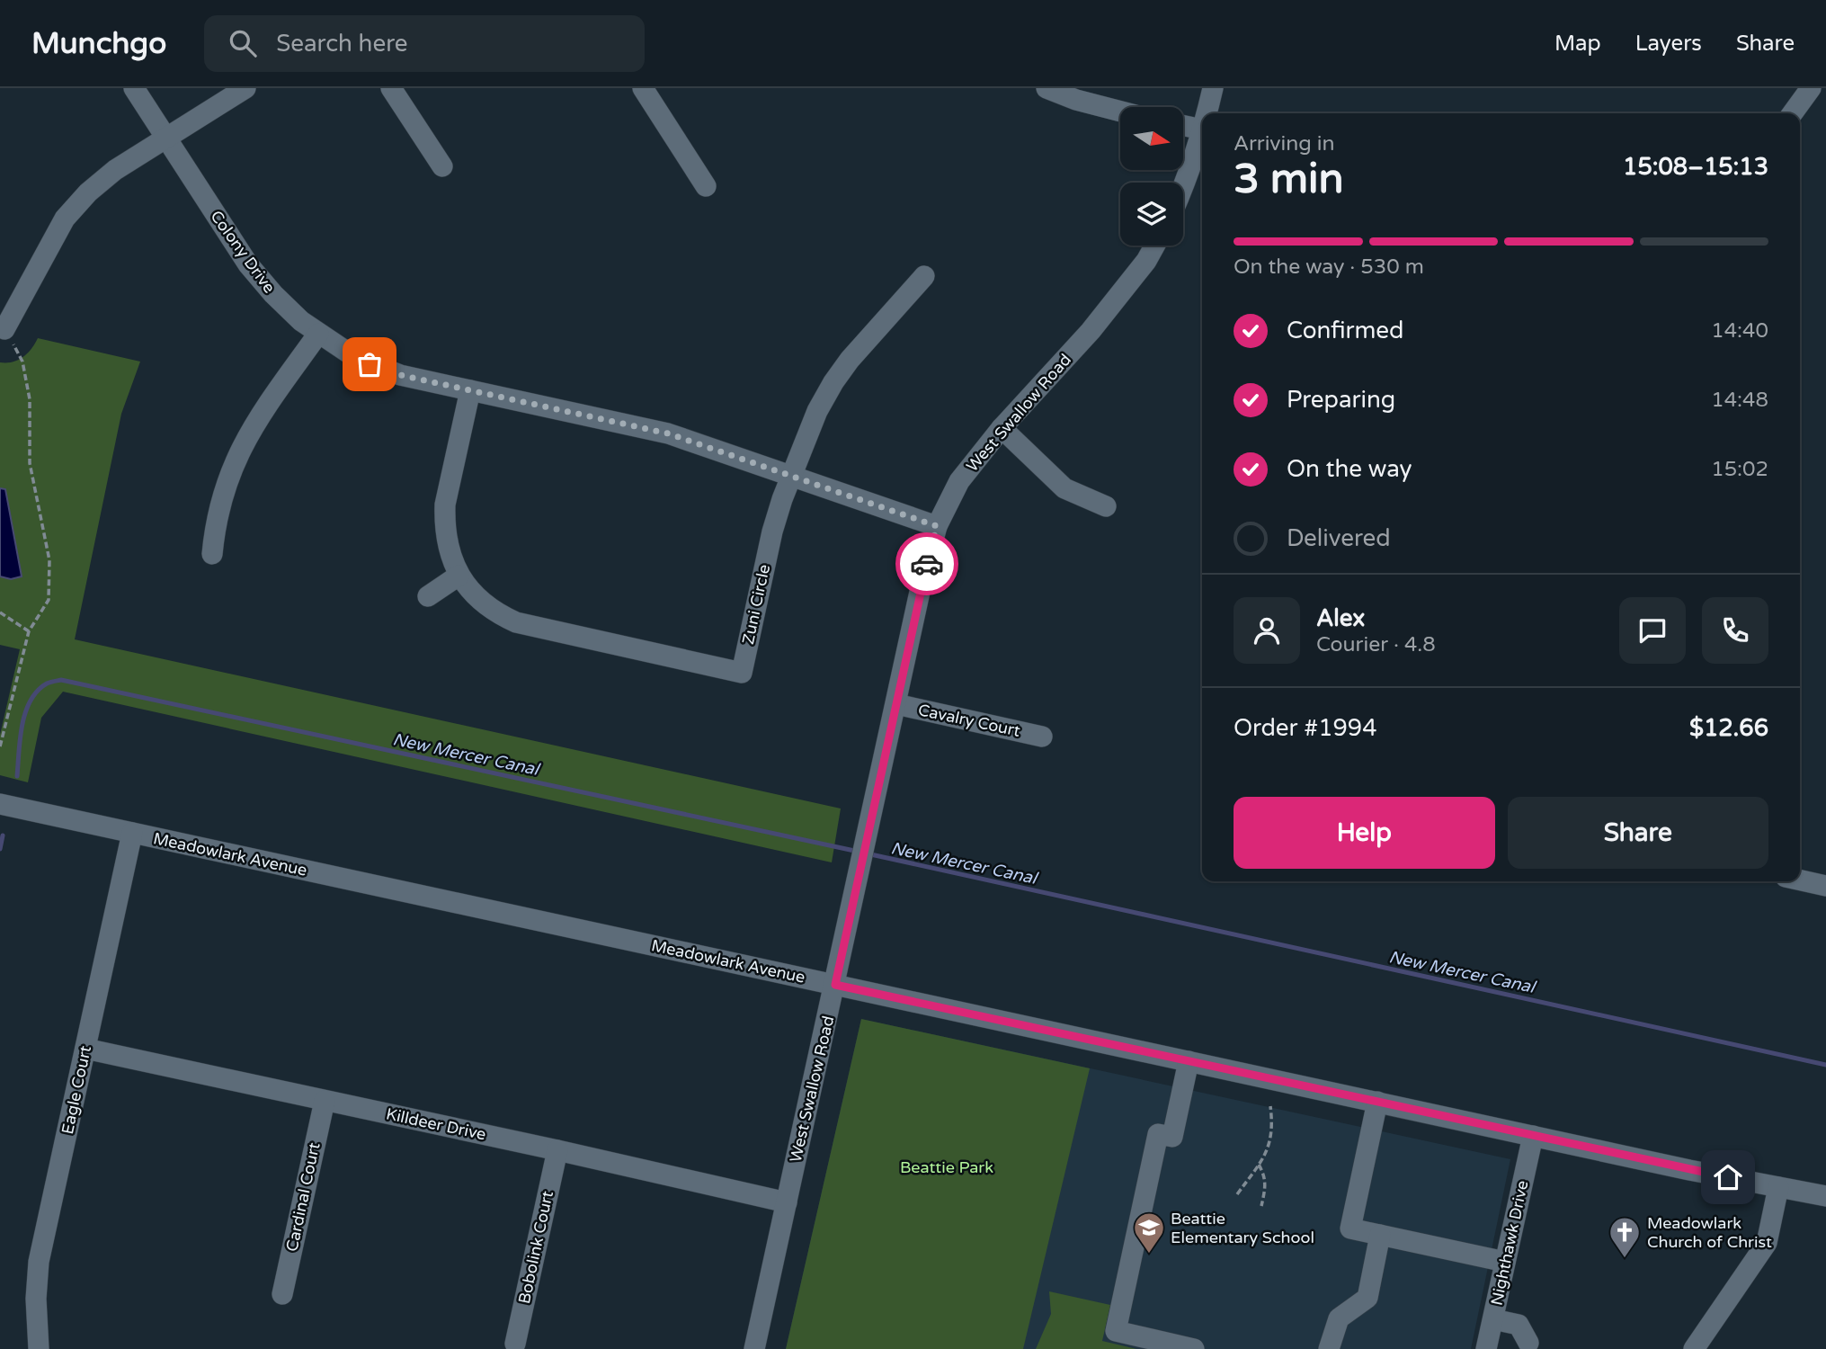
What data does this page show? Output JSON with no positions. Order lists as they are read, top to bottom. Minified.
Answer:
{"streets":{"street":["Colony Drive","West Swallow Road","Zuni Circle","Cavalry Court","Meadowlark Avenue","Eagle Court","Killdeer Drive","Cardinal Court","Nighthawk Drive","Bobolink Court"]},"crossings":[["Colony Drive","West Swallow Road"],["Colony Drive","Zuni Circle"],["West Swallow Road","Cavalry Court"],["West Swallow Road","Meadowlark Avenue"],["West Swallow Road","Killdeer Drive"],["Meadowlark Avenue","Eagle Court"],["Meadowlark Avenue","Nighthawk Drive"],["Eagle Court","Killdeer Drive"],["Killdeer Drive","Cardinal Court"],["Killdeer Drive","Bobolink Court"]],"water":["New Mercer Canal"],"parks":["Beattie Park"],"places":{"school or university":["Beattie Elementary School"],"church":["Meadowlark Church of Christ"]},"north":"right","page":{"header":"Munchgo","search":"Search here","nav":["Map","Layers","Share"],"heading":["3 min","Arriving in","15:08–15:13"],"panel":["Alex","Courier · 4.8","Order #1994","$12.66"],"bar":"On the way · 530 m","list":[["Confirmed","14:40"],["Preparing","14:48"],["On the way","15:02"],"Delivered"],"buttons":["Help","Share"]}}
